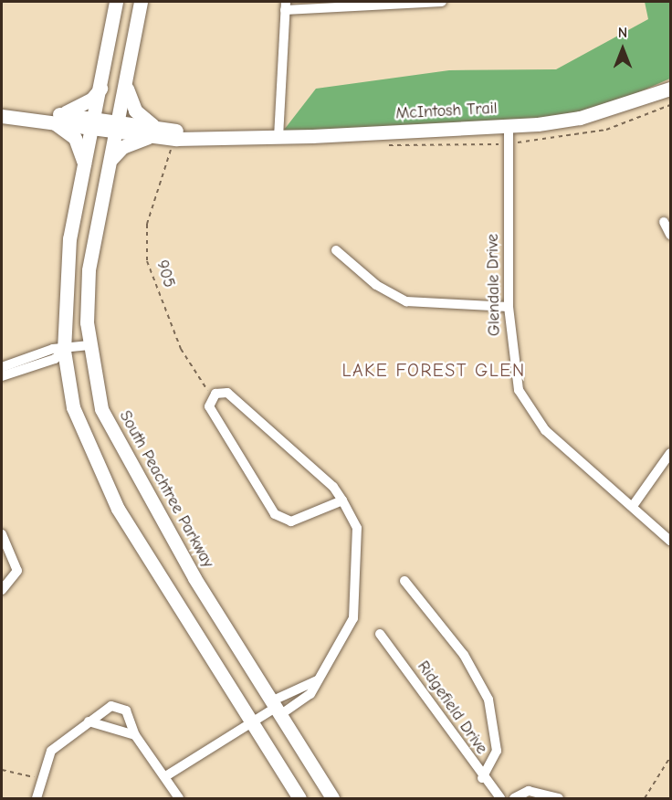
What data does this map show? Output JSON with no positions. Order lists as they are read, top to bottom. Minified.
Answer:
{"streets":{"main road":["McIntosh Trail","South Peachtree Parkway"],"street":["Glendale Drive","Ridgefield Drive"],"path":["905"]},"crossings":[["McIntosh Trail","Glendale Drive"],["McIntosh Trail","South Peachtree Parkway"]],"districts":["LAKE FOREST GLEN"],"north":"top"}
